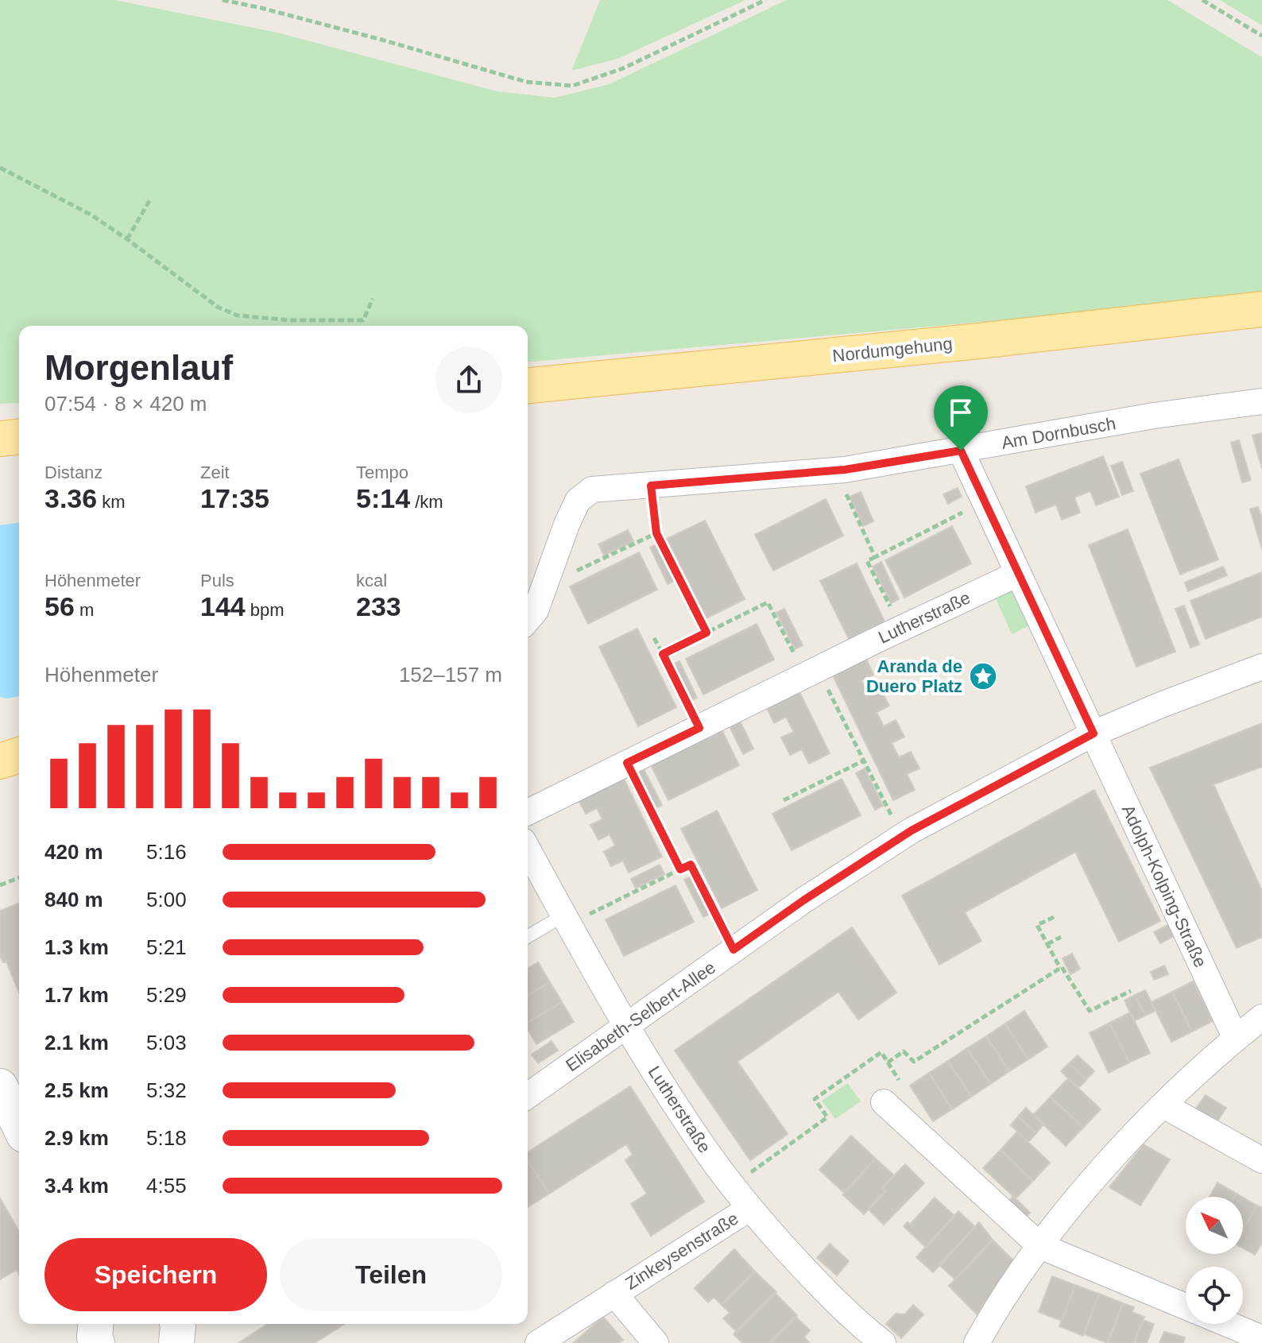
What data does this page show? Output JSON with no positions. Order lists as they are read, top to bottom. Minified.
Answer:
{"streets":{"main road":["Nordumgehung"],"street":["Am Dornbusch","Lutherstraße","Adolph-Kolping-Straße","Elisabeth-Selbert-Allee","Zinkeysenstraße"]},"crossings":[["Am Dornbusch","Adolph-Kolping-Straße"],["Lutherstraße","Adolph-Kolping-Straße"],["Lutherstraße","Elisabeth-Selbert-Allee"],["Lutherstraße","Zinkeysenstraße"],["Adolph-Kolping-Straße","Elisabeth-Selbert-Allee"]],"places":{"place":["Aranda de Duero Platz"]},"north":"top left","page":{"heading":["Morgenlauf","07:54 · 8 × 420 m"],"stats":[["Distanz","3.36 km"],["Zeit","17:35"],["Tempo","5:14 /km"],["Höhenmeter","56 m"],["Puls","144 bpm"],["kcal","233"]],"chart":["Höhenmeter","152–157 m"],"list":[{"name":"420 m","note":"5:16"},{"name":"840 m","note":"5:00"},{"name":"1.3 km","note":"5:21"},{"name":"1.7 km","note":"5:29"},{"name":"2.1 km","note":"5:03"},{"name":"2.5 km","note":"5:32"},{"name":"2.9 km","note":"5:18"},{"name":"3.4 km","note":"4:55"}],"buttons":["Speichern","Teilen"]}}
